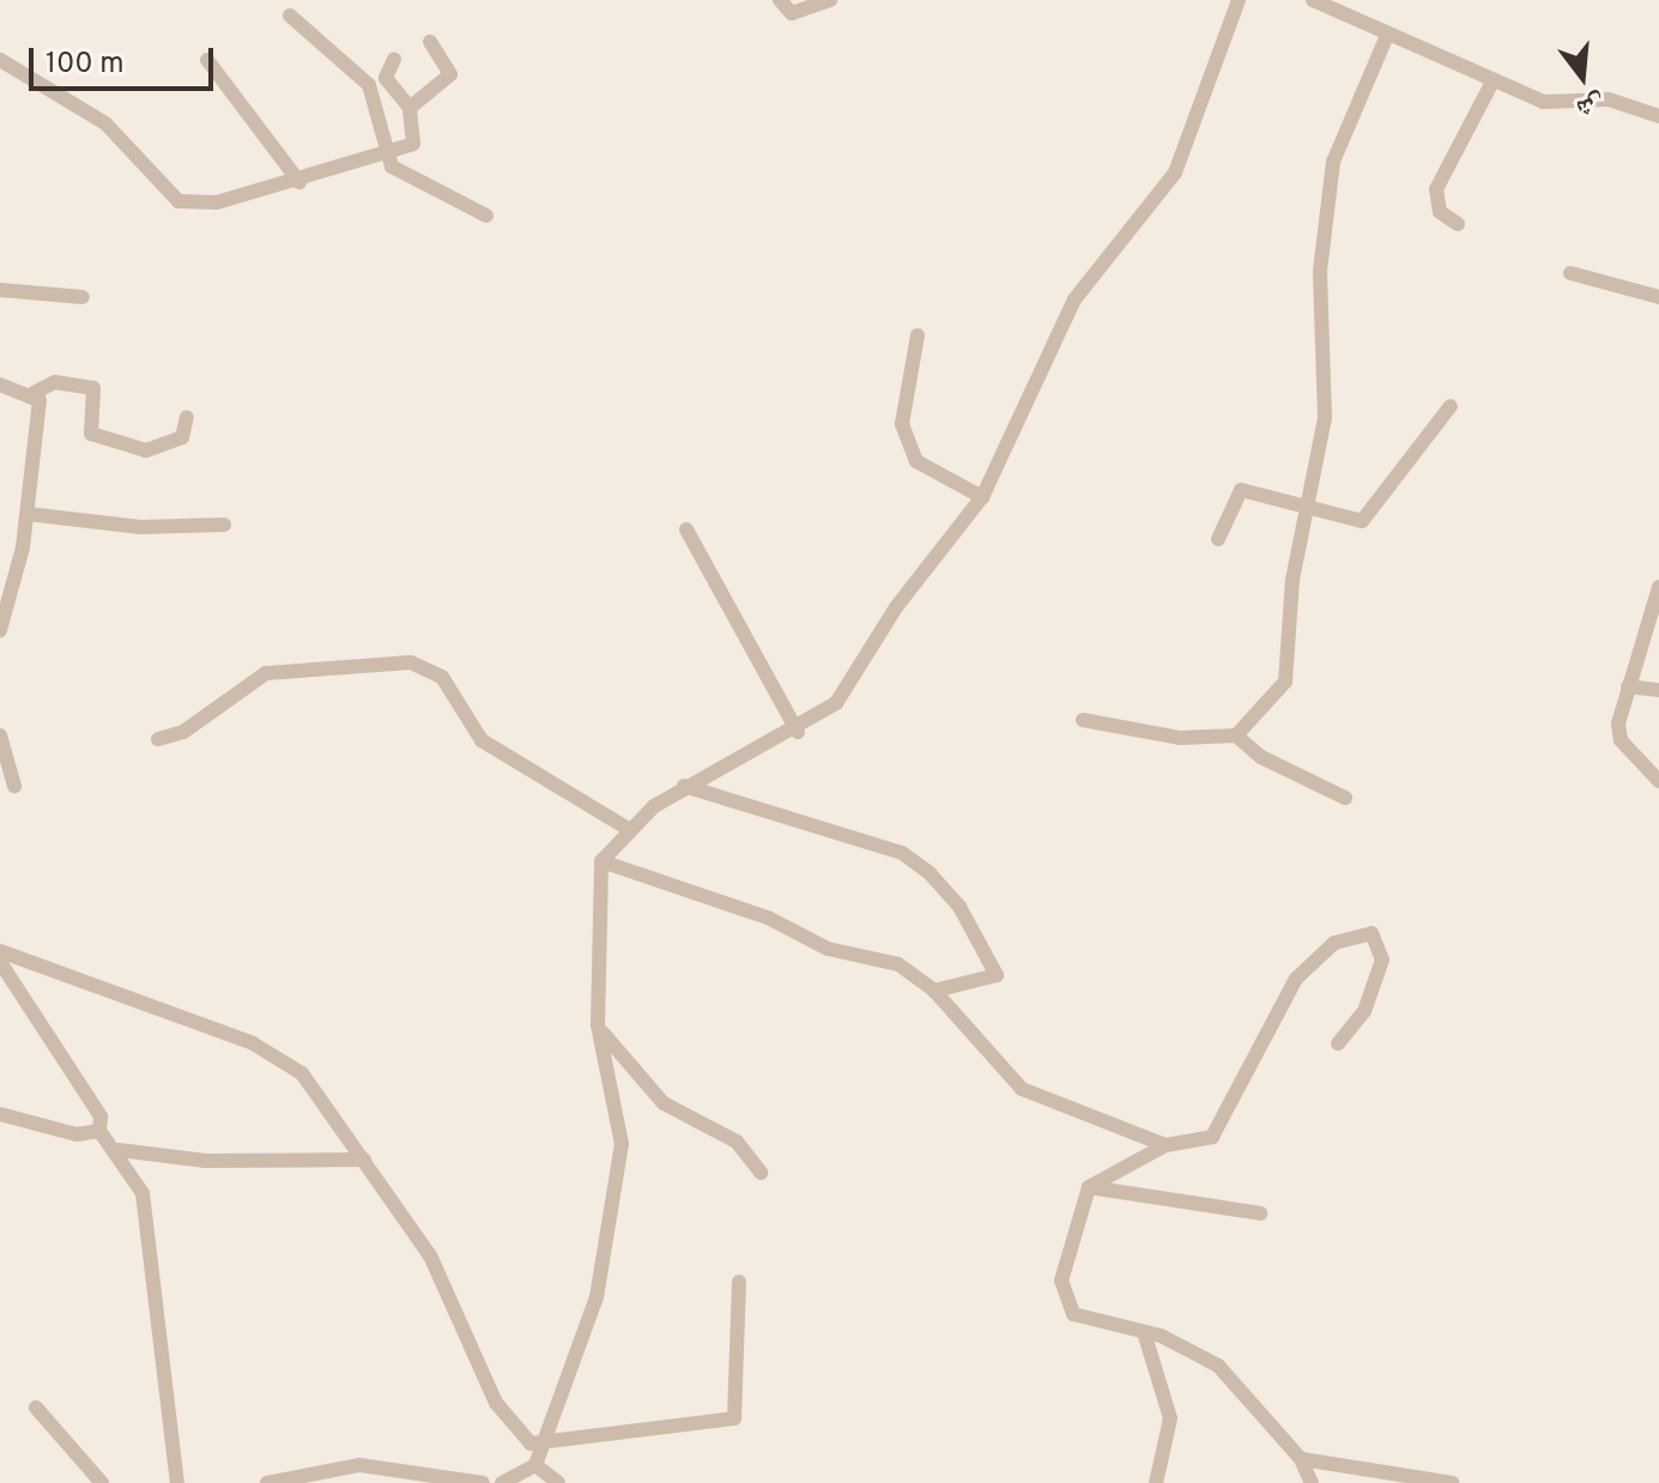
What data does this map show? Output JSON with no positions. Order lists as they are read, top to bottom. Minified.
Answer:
{"scale_bar":"100 m","north":"bottom"}
